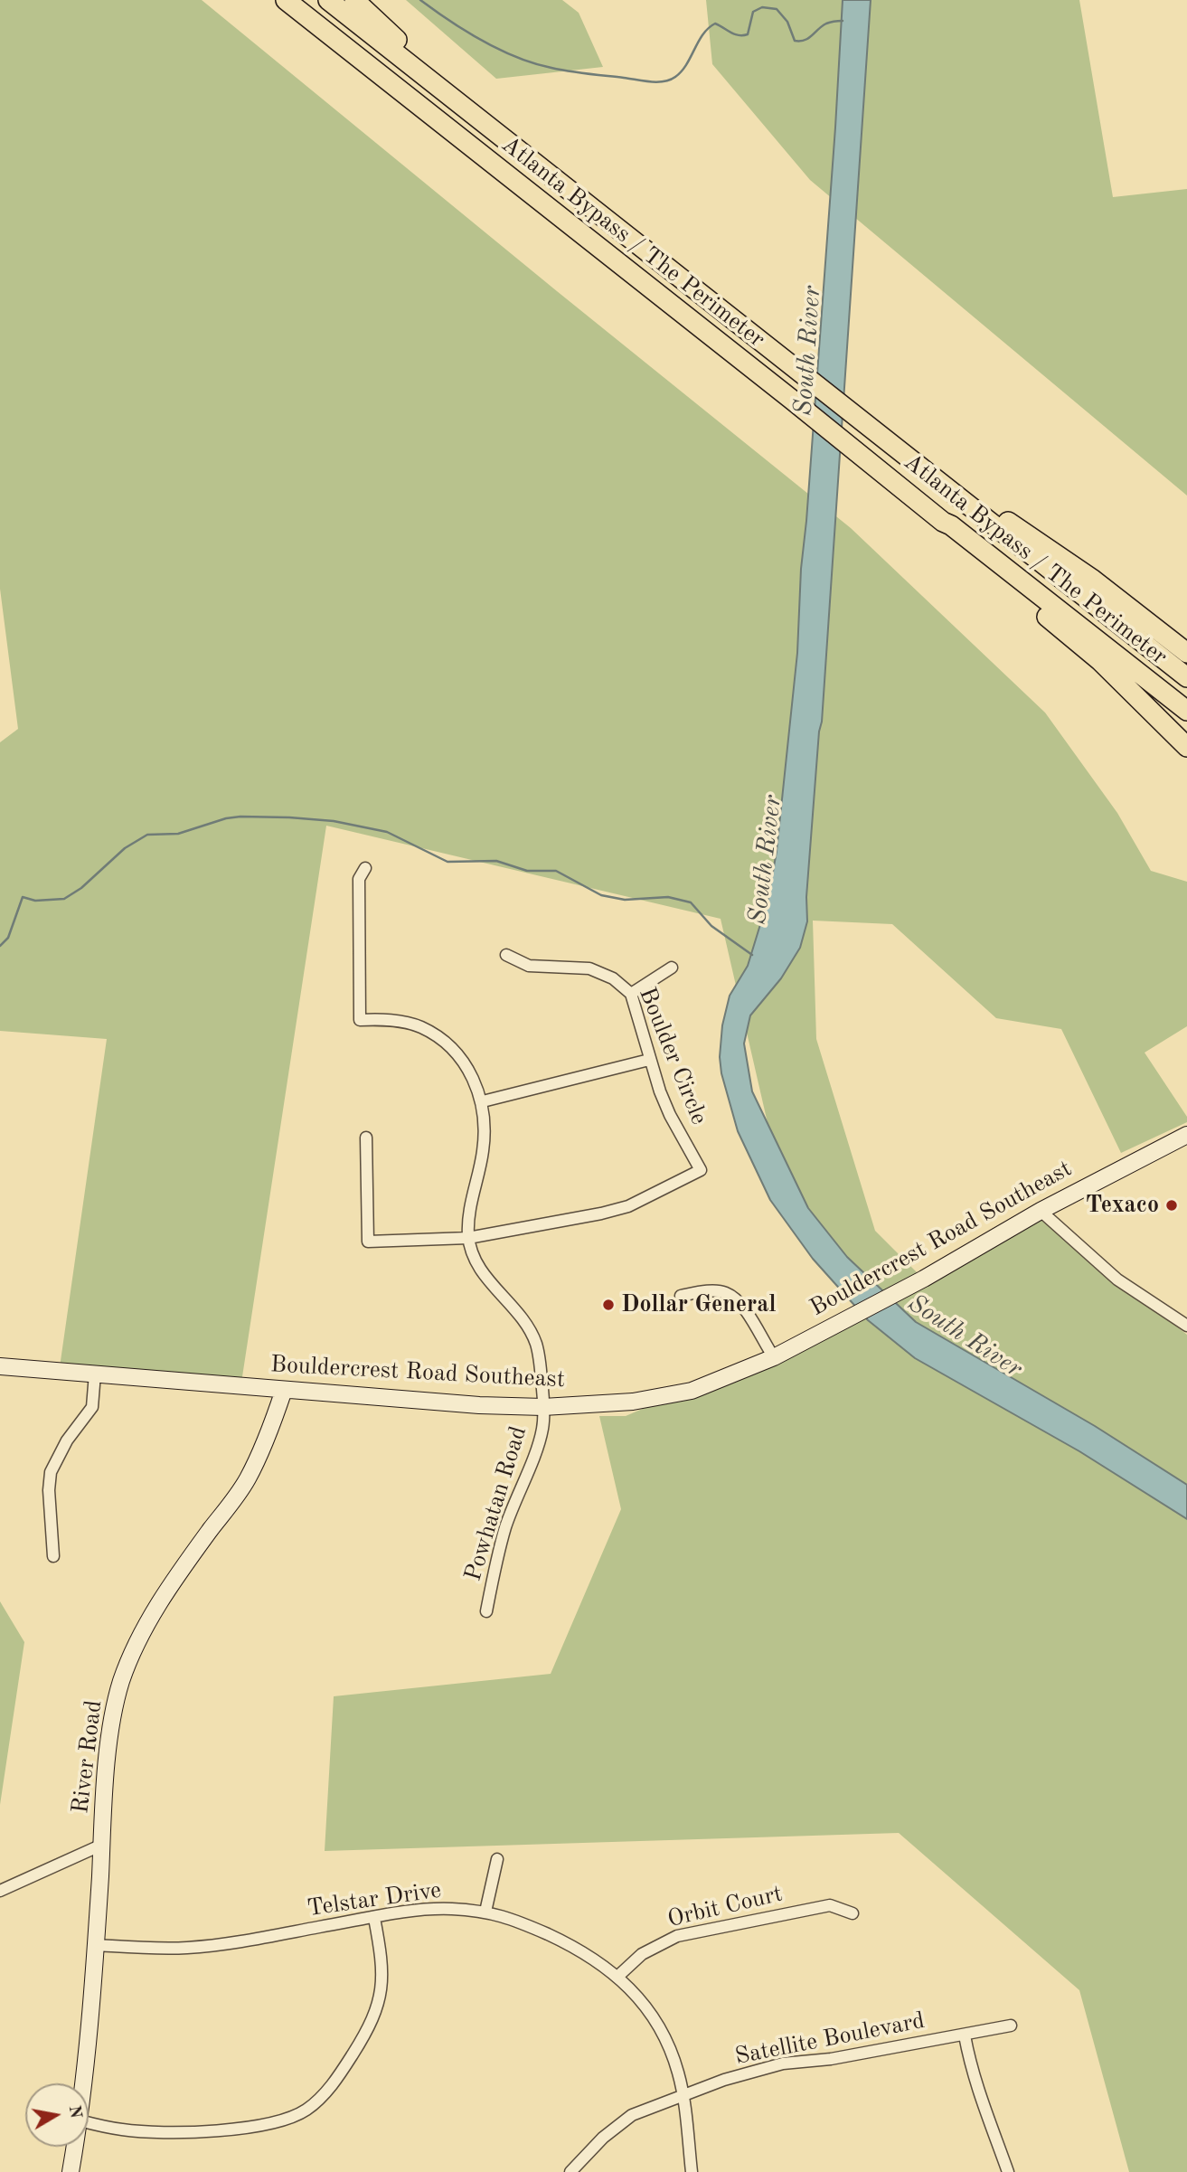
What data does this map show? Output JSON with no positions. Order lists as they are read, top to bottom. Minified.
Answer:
{"streets":{"highway":["Atlanta Bypass / The Perimeter"],"street":["Boulder Circle","Bouldercrest Road Southeast","Powhatan Road","River Road","Telstar Drive","Orbit Court","Satellite Boulevard"]},"crossings":[["Boulder Circle","Powhatan Road"],["Bouldercrest Road Southeast","Powhatan Road"],["Bouldercrest Road Southeast","River Road"],["River Road","Telstar Drive"],["Telstar Drive","Orbit Court"],["Telstar Drive","Satellite Boulevard"]],"water":["South River"],"places":["Texaco","Dollar General"],"north":"right"}
